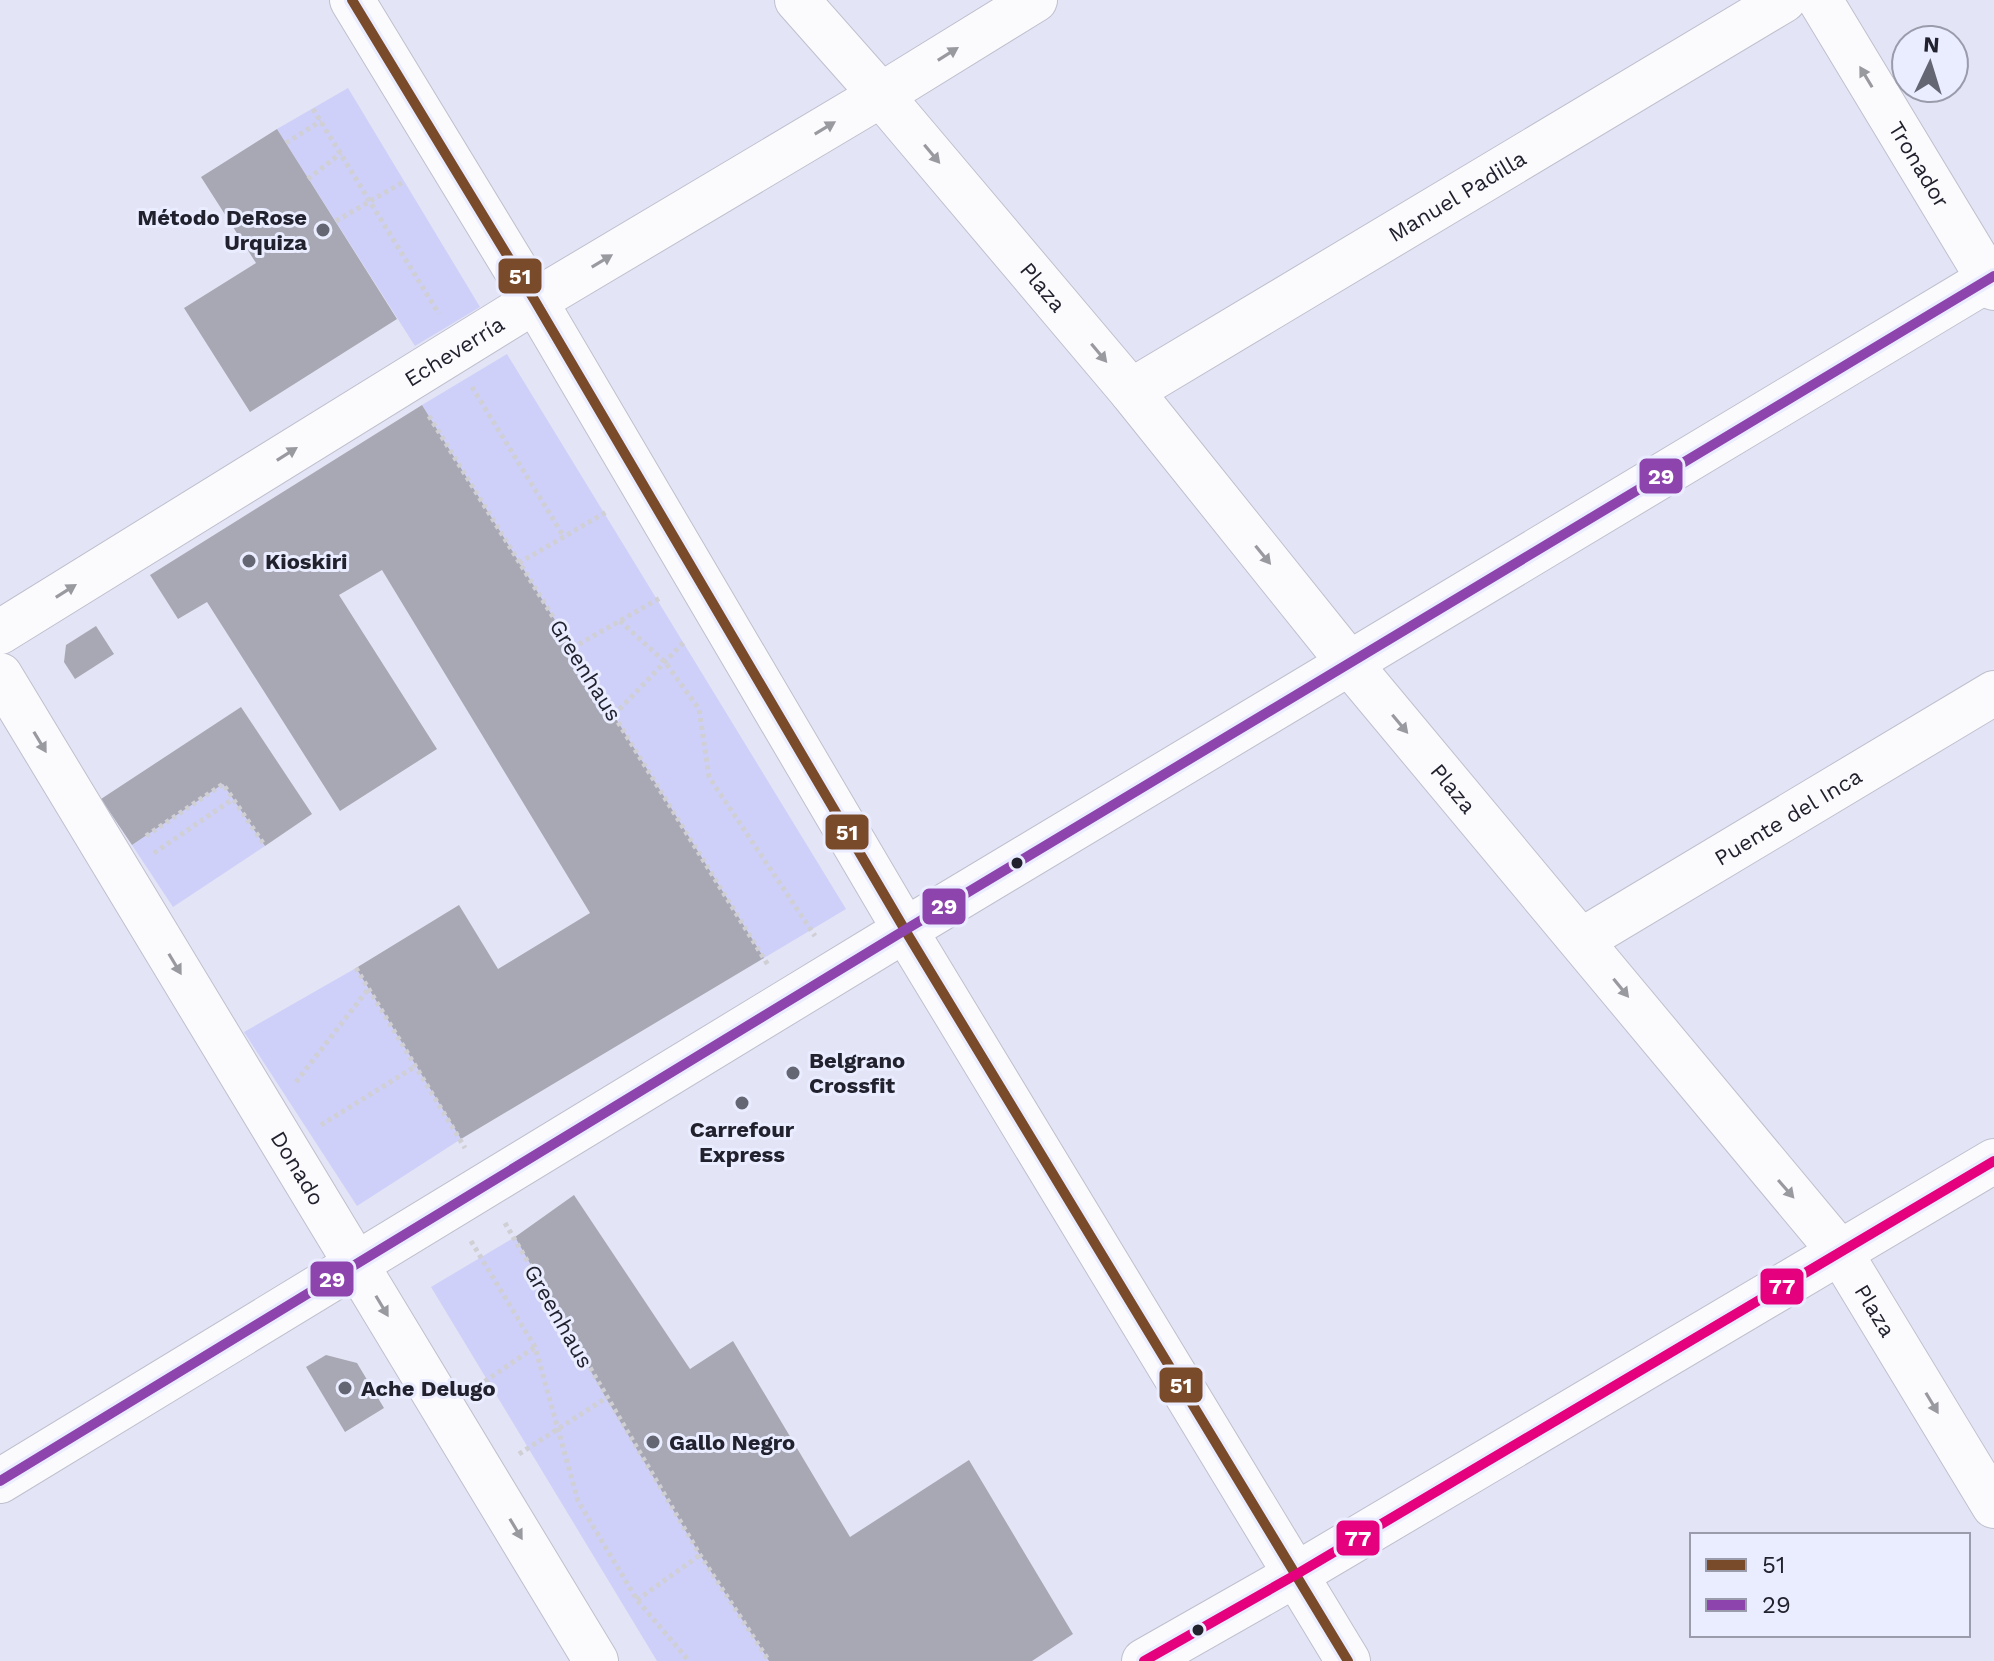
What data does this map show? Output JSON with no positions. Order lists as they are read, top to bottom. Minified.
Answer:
{"streets":{"street":["Tronador","Manuel Padilla","Plaza","Echeverría","Puente del Inca","Donado"],"path":["Greenhaus"]},"crossings":[["Manuel Padilla","Plaza"],["Plaza","Echeverría"],["Plaza","Puente del Inca"],["Echeverría","Greenhaus"]],"one_way":["Tronador","Plaza","Echeverría","Donado"],"places":["Método DeRose Urquiza","Kioskiri","Belgrano Crossfit","Carrefour Express","Ache Delugo","Gallo Negro"],"lines":["transit line 51","transit line 29","transit line 77"],"legend":["51","29"],"north":"top"}
